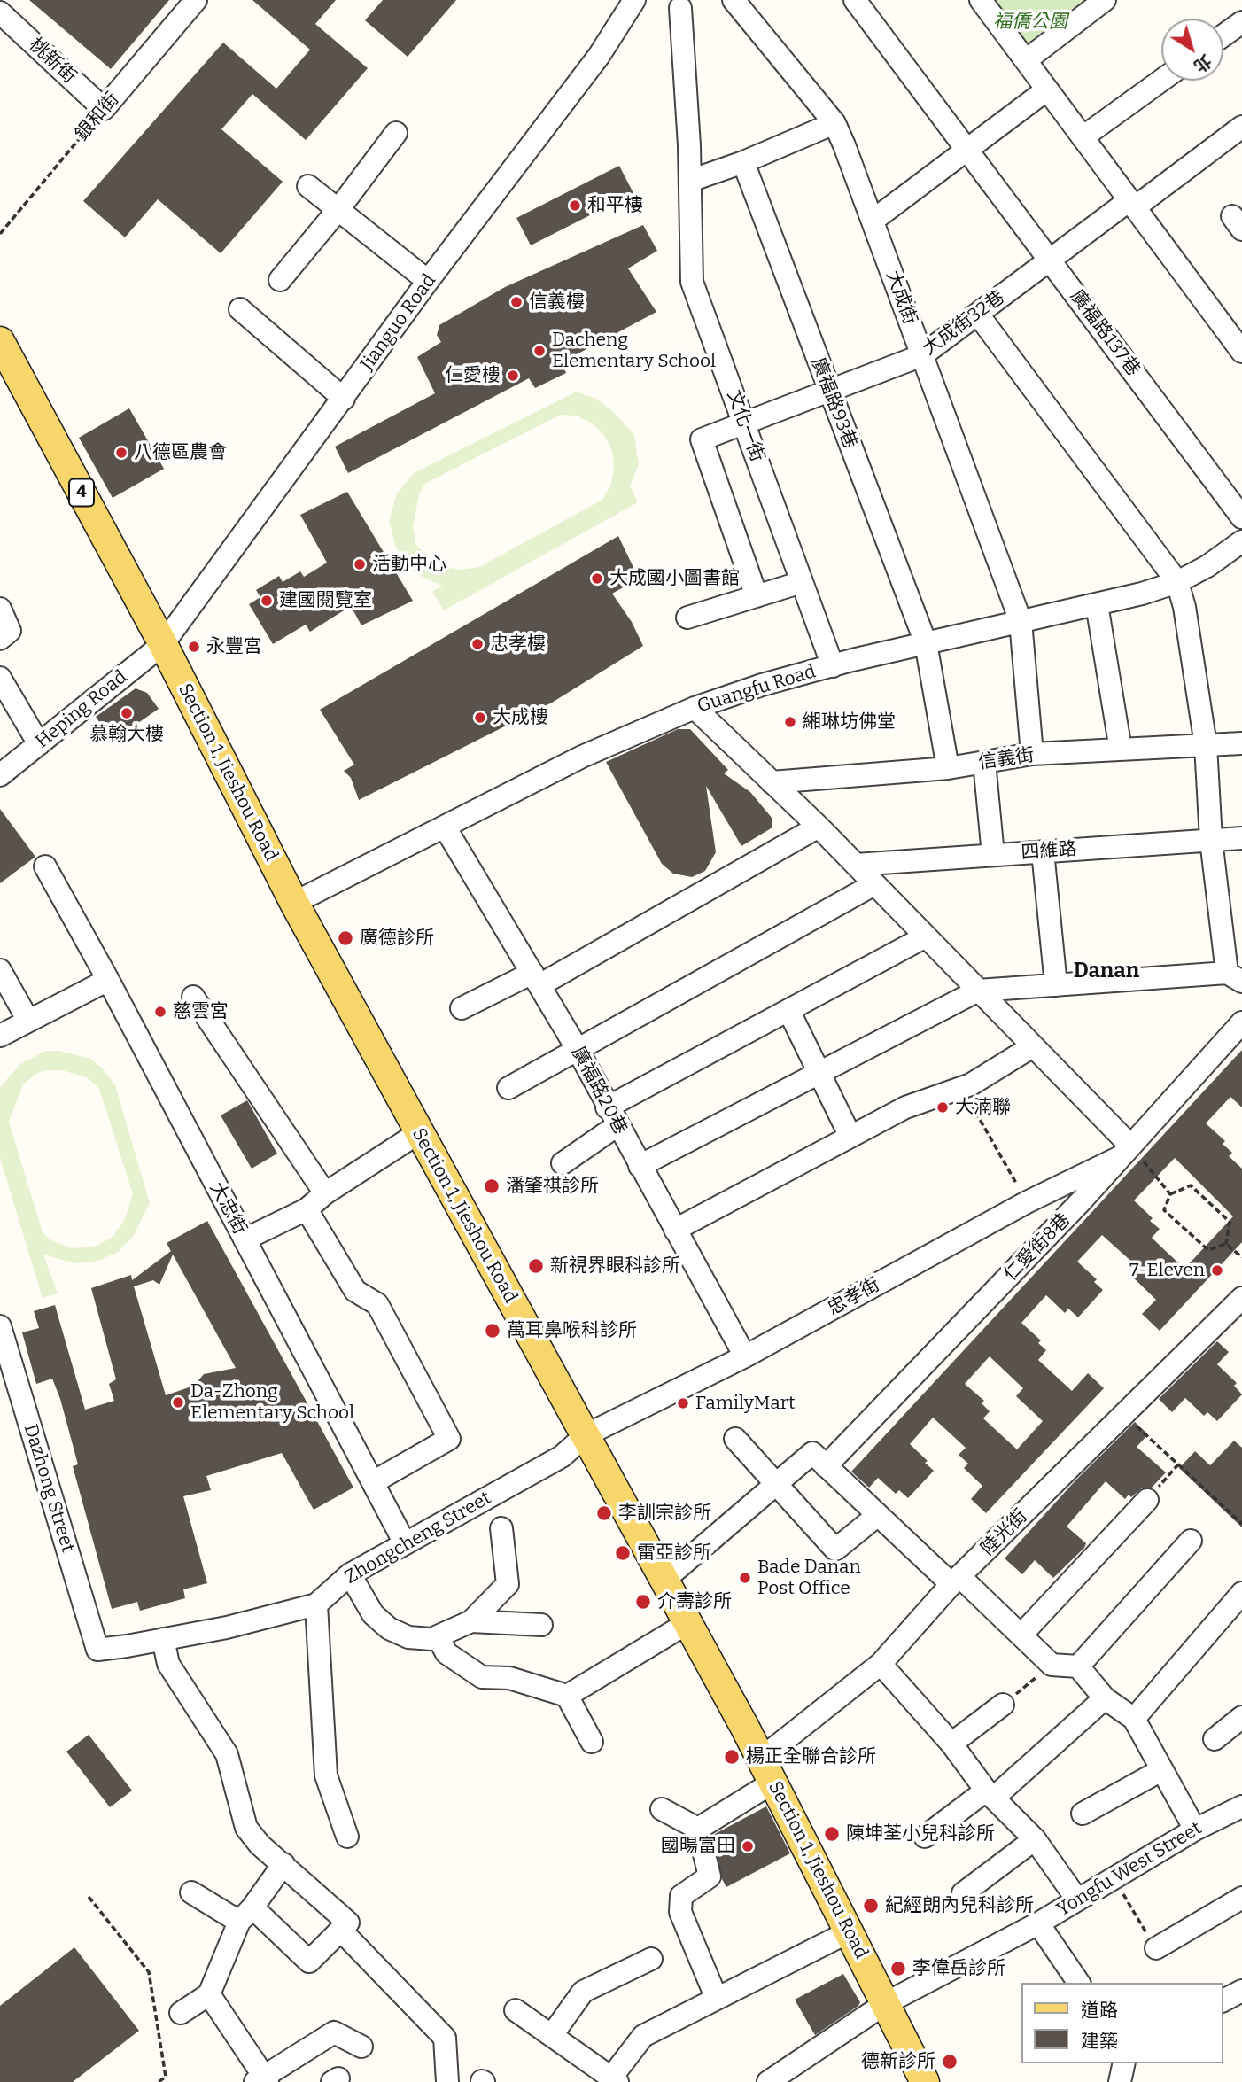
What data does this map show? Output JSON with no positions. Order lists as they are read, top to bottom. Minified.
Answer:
{"streets":{"main road":["4","Section 1, Jieshou Road"],"street":["桃新街","銀和街","大成街","Jianguo Road","大成街32巷","廣福路137巷","廣福路93巷","文化一街","Guangfu Road","Heping Road","信義街","四維路","廣福路20巷","大忠街","仁愛街8巷","忠孝街","Dazhong Street","陸光街","Zhongcheng Street","Yongfu West Street"]},"crossings":[["桃新街","銀和街"],["大成街","大成街32巷"],["大成街","Guangfu Road"],["大成街","信義街"],["Jianguo Road","4"],["Jianguo Road","Heping Road"],["Jianguo Road","Section 1, Jieshou Road"],["大成街32巷","廣福路137巷"],["大成街32巷","廣福路93巷"],["大成街32巷","文化一街"],["廣福路93巷","Guangfu Road"],["廣福路93巷","信義街"],["文化一街","Guangfu Road"],["4","Heping Road"],["4","Section 1, Jieshou Road"],["Guangfu Road","Section 1, Jieshou Road"],["Guangfu Road","廣福路20巷"],["Heping Road","Section 1, Jieshou Road"],["Section 1, Jieshou Road","仁愛街8巷"],["Section 1, Jieshou Road","忠孝街"],["Section 1, Jieshou Road","陸光街"],["Section 1, Jieshou Road","Zhongcheng Street"],["Section 1, Jieshou Road","Yongfu West Street"],["廣福路20巷","忠孝街"],["大忠街","Zhongcheng Street"],["仁愛街8巷","忠孝街"],["忠孝街","Zhongcheng Street"],["Dazhong Street","Zhongcheng Street"]],"districts":["Danan"],"parks":["福僑公園"],"places":["和平樓","信義樓","Dacheng Elementary School","仁愛樓","八德區農會","活動中心","大成國小圖書館","建國閱覽室","忠孝樓","永豐宮","慕翰大樓","大成樓","緗琳坊佛堂","廣德診所","慈雲宮","大湳聯","潘肇祺診所","新視界眼科診所","7-Eleven","萬耳鼻喉科診所","Da-Zhong Elementary School","FamilyMart","李訓宗診所","雷亞診所","Bade Danan Post Office","介壽診所","楊正全聯合診所","陳坤荃小兒科診所","國暘富田","紀經朗內兒科診所","李偉岳診所","德新診所"],"legend":["道路","建築"],"north":"bottom right"}
